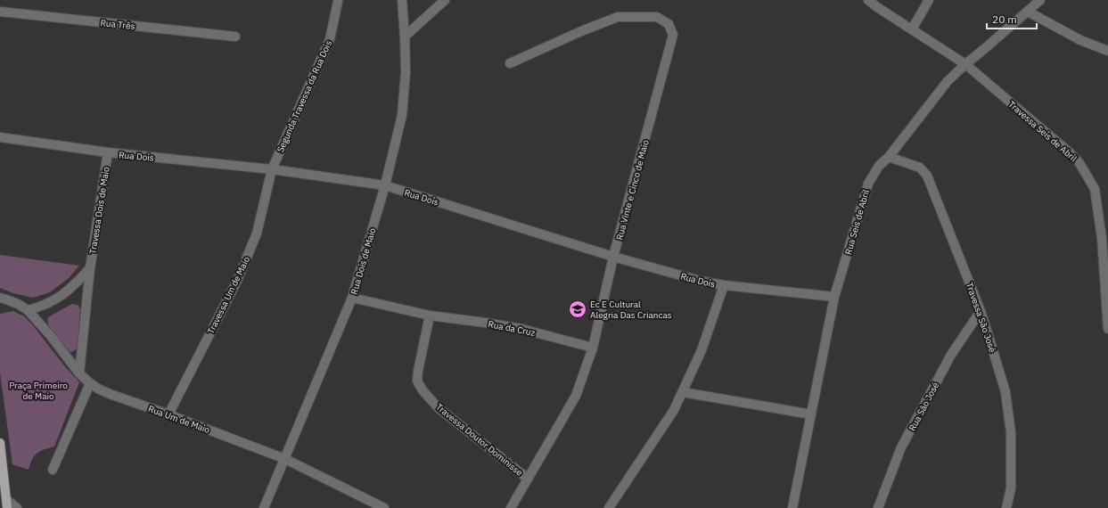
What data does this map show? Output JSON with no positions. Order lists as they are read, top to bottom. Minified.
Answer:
{"streets":{"street":["Rua Três","Segunda Travessa da Rua Dois","Travessa Seis de Abril","Rua Dois","Rua Vinte e Cinco de Maio","Travessa Dois de Maio","Rua Seis de Abril","Rua Dois de Maio","Travessa Um de Maio","Travessa São José","Rua da Cruz","Rua São José","Rua Um de Maio","Travessa Doutor Dominisse"]},"crossings":[["Segunda Travessa da Rua Dois","Rua Dois"],["Segunda Travessa da Rua Dois","Travessa Um de Maio"],["Travessa Seis de Abril","Rua Seis de Abril"],["Rua Dois","Rua Vinte e Cinco de Maio"],["Rua Dois","Travessa Dois de Maio"],["Rua Dois","Rua Seis de Abril"],["Rua Dois","Rua Dois de Maio"],["Rua Dois","Travessa Um de Maio"],["Rua Vinte e Cinco de Maio","Rua da Cruz"],["Rua Vinte e Cinco de Maio","Travessa Doutor Dominisse"],["Travessa Dois de Maio","Rua Um de Maio"],["Rua Seis de Abril","Travessa São José"],["Rua Dois de Maio","Rua Um de Maio"],["Travessa Um de Maio","Rua Um de Maio"],["Travessa São José","Rua São José"],["Rua da Cruz","Travessa Doutor Dominisse"]],"parks":["Praça Primeiro de Maio"],"places":{"school or university":["Ec E Cultural Alegria Das Criancas"]},"scale_bar":"20 m"}
